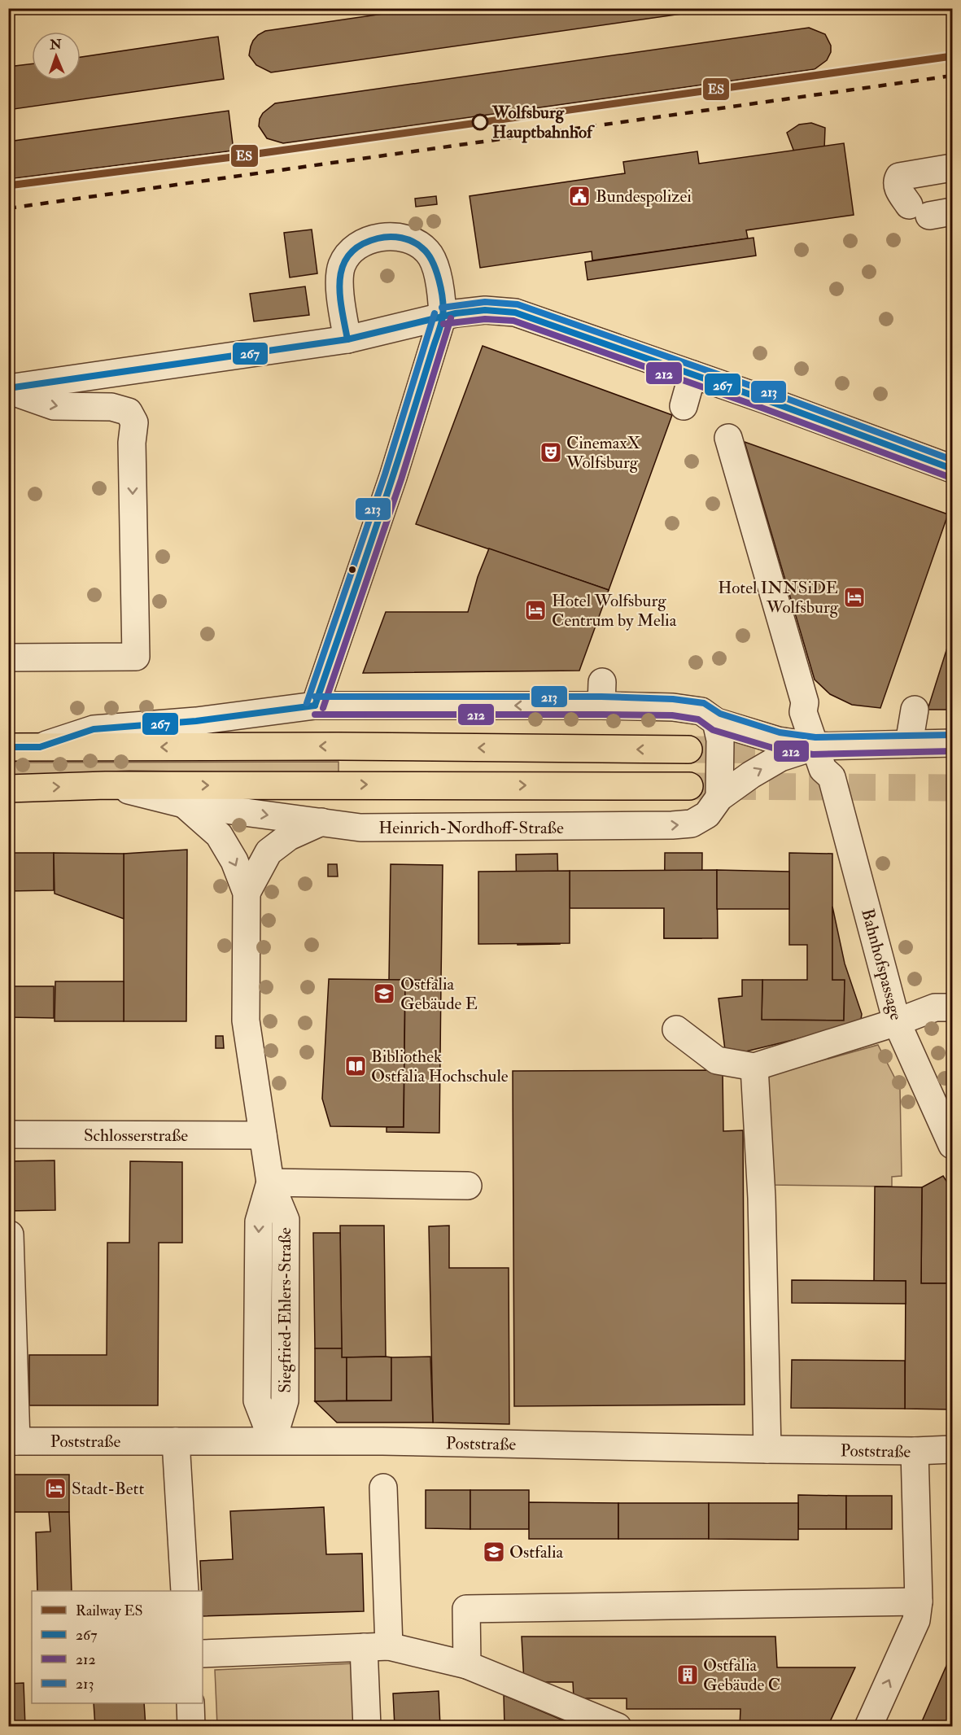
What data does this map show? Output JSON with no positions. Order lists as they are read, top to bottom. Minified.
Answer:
{"streets":{"main road":["Heinrich-Nordhoff-Straße"],"street":["Bahnhofspassage","Schlosserstraße","Siegfried-Ehlers-Straße","Poststraße"]},"crossings":[["Heinrich-Nordhoff-Straße","Bahnhofspassage"],["Heinrich-Nordhoff-Straße","Siegfried-Ehlers-Straße"],["Schlosserstraße","Siegfried-Ehlers-Straße"],["Siegfried-Ehlers-Straße","Poststraße"]],"places":{"other":["Wolfsburg Hauptbahnhof"],"public building":["Bundespolizei"],"theatre":["CinemaxX Wolfsburg"],"hotel":["Hotel INNSiDE Wolfsburg","Hotel Wolfsburg Centrum by Melia","Stadt-Bett"],"school or university":["Ostfalia Gebäude E","Ostfalia"],"library":["Bibliothek Ostfalia Hochschule"],"building":["Ostfalia Gebäude C"]},"lines":["rail line ES","transit line 267","transit line 213","transit line 212"],"legend":["Railway ES","267","212","213"],"north":"top"}
